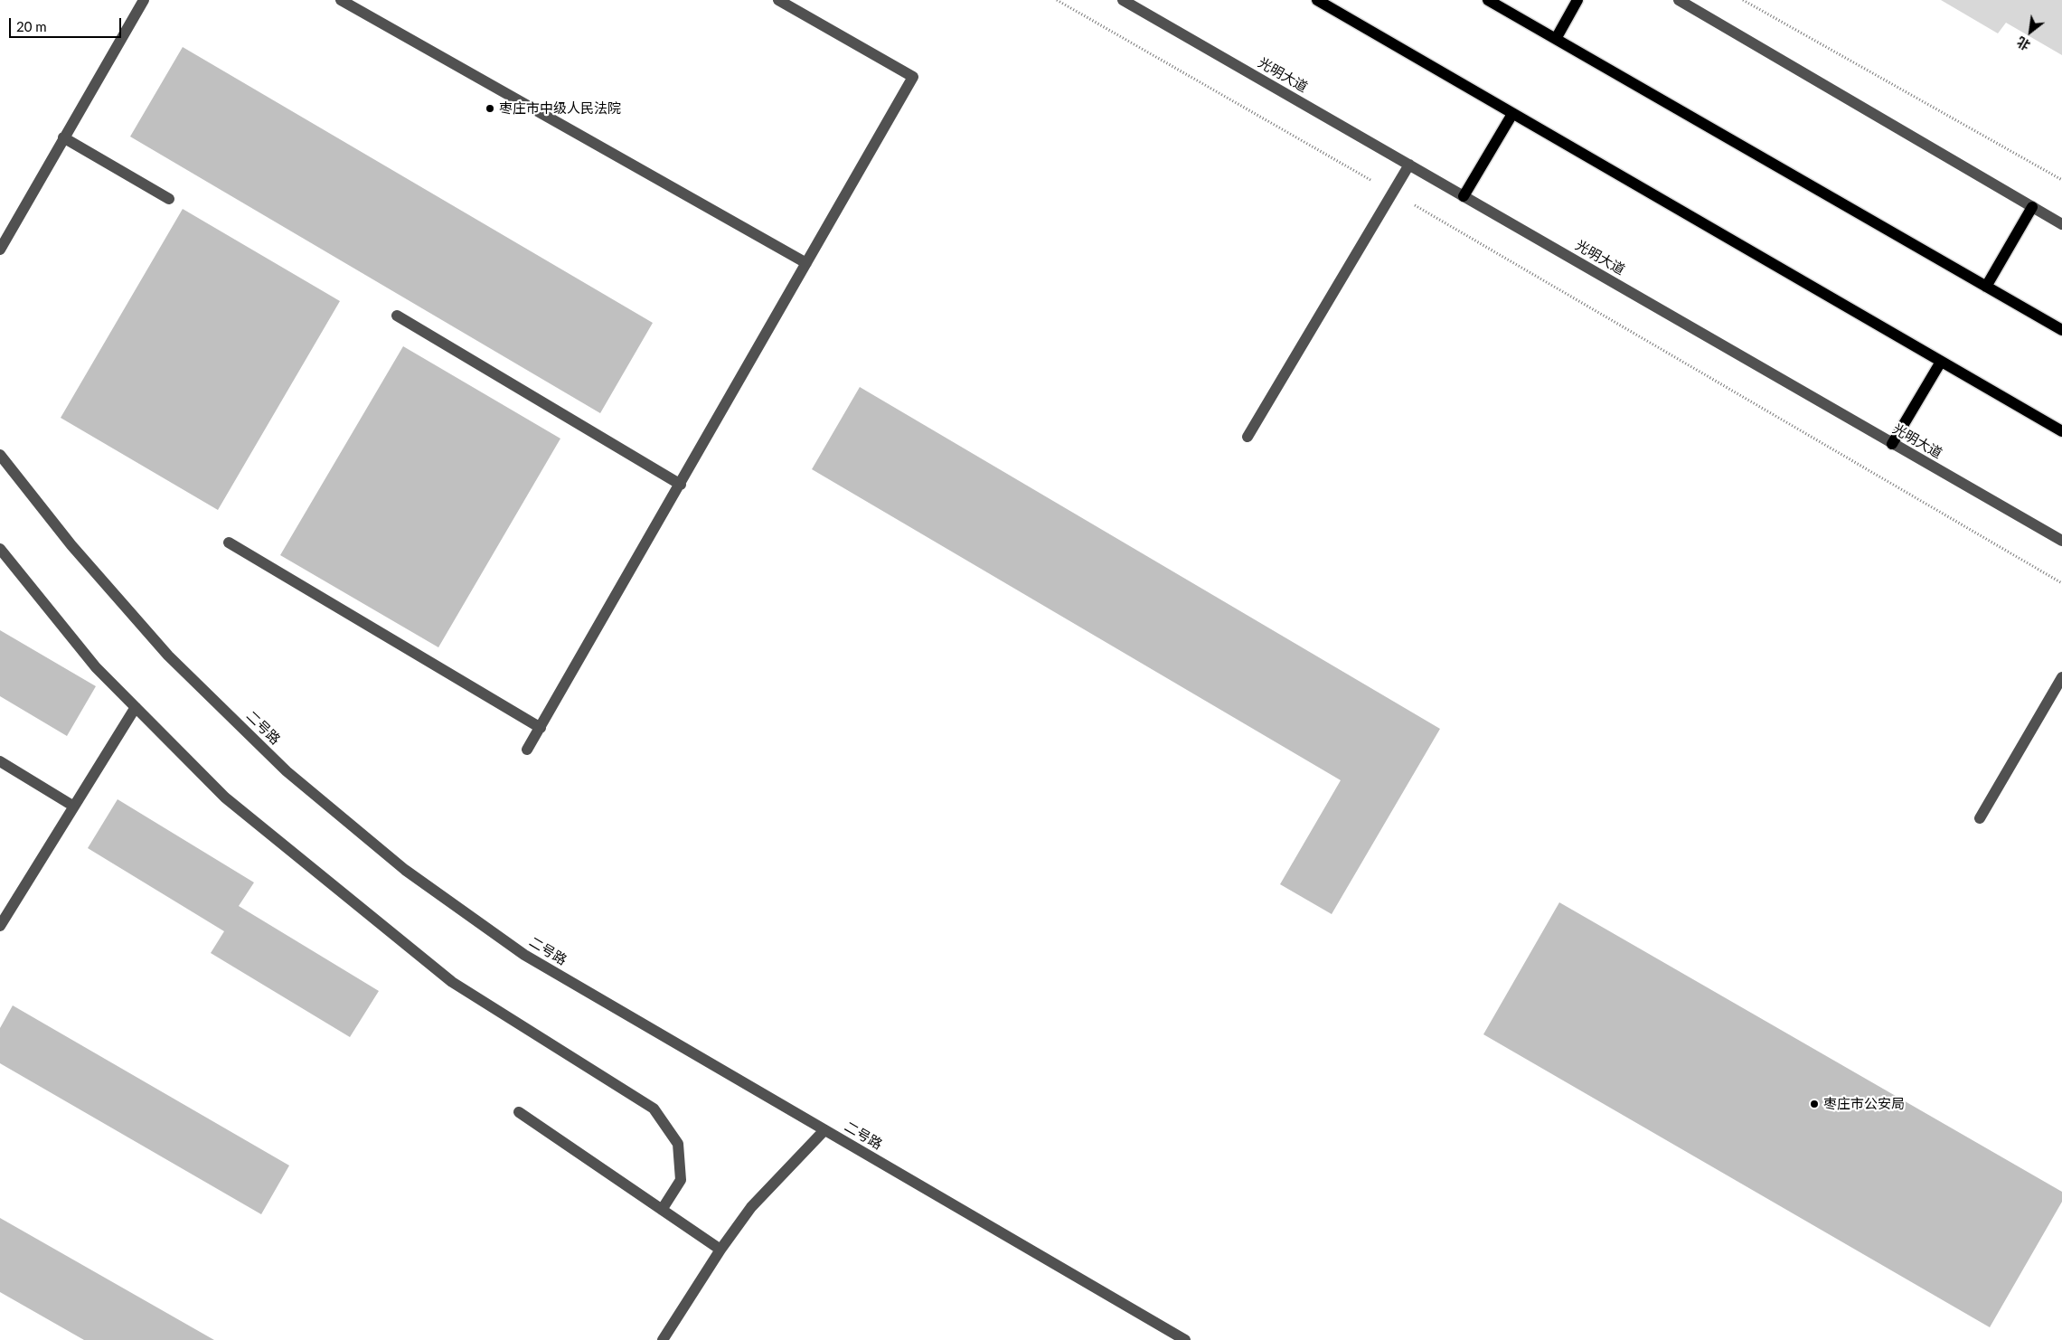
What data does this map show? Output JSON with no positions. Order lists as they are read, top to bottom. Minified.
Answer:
{"streets":{"street":["光明大道","二号路"]},"places":["枣庄市中级人民法院","枣庄市公安局"],"scale_bar":"20 m","north":"bottom left"}
